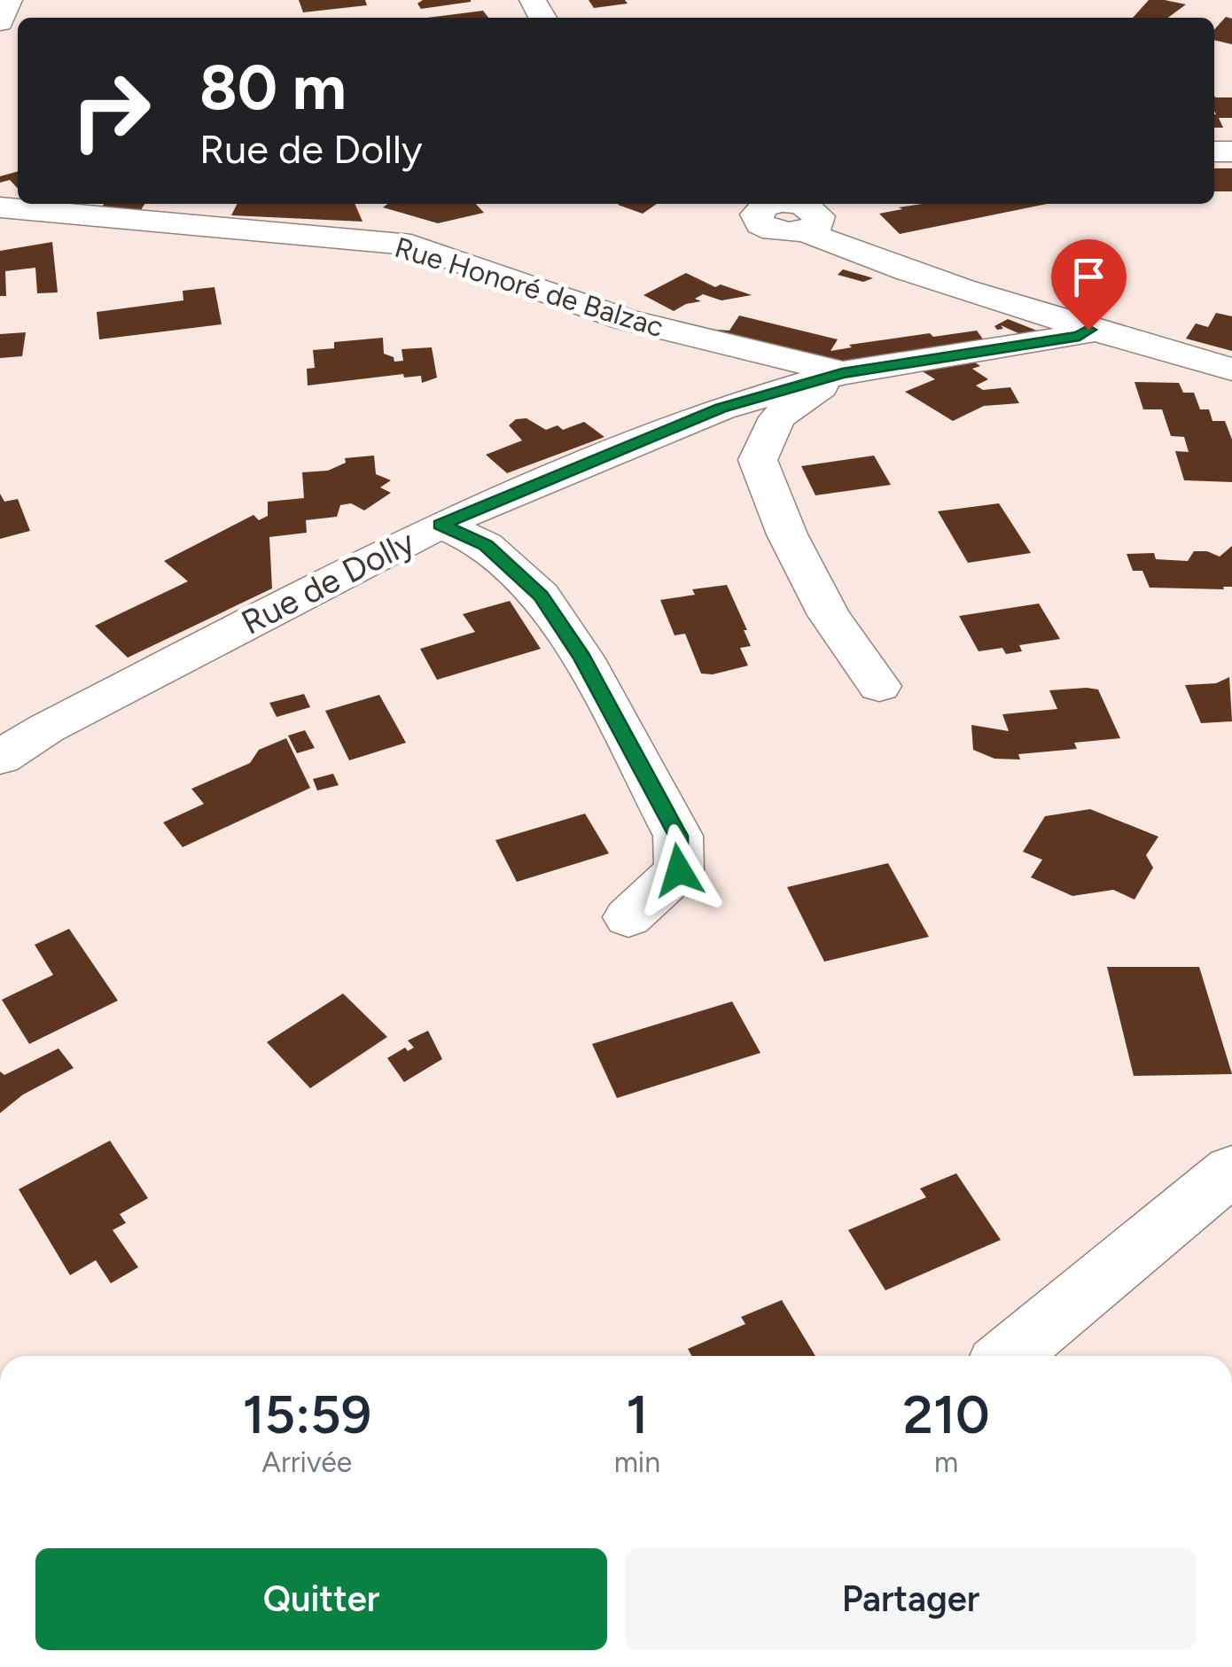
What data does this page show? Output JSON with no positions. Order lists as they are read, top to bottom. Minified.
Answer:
{"streets":{"street":["Rue Honoré de Balzac","Rue de Dolly"]},"crossings":[["Rue Honoré de Balzac","Rue de Dolly"]],"page":{"turn":["80 m","Rue de Dolly"],"eta":["15:59","Arrivée","1","min","210","m"],"buttons":["Quitter","Partager"]}}
